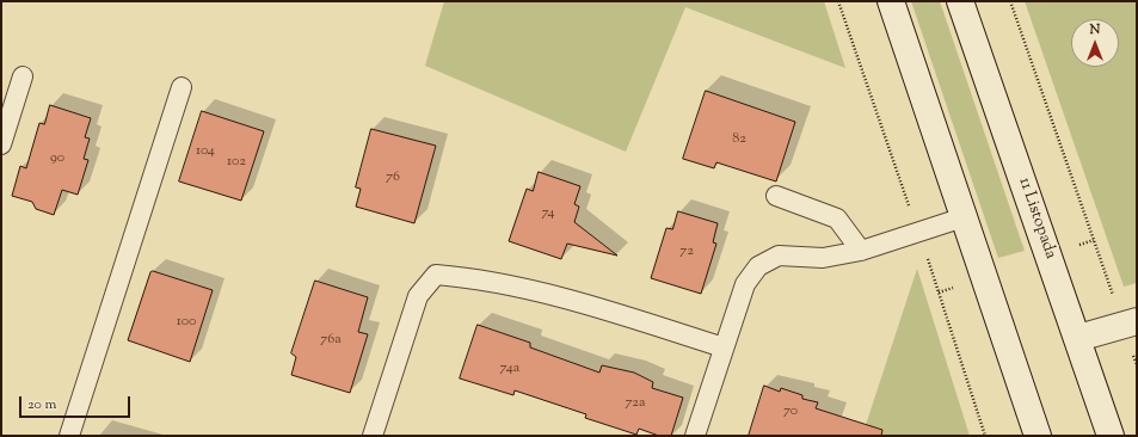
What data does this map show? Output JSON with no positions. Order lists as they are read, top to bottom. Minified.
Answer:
{"streets":{"main road":["11 Listopada"]},"house_numbers":["82","104","90","102","76","74","72","100","76a","74a","72a","70"],"scale_bar":"20 m","north":"top"}
